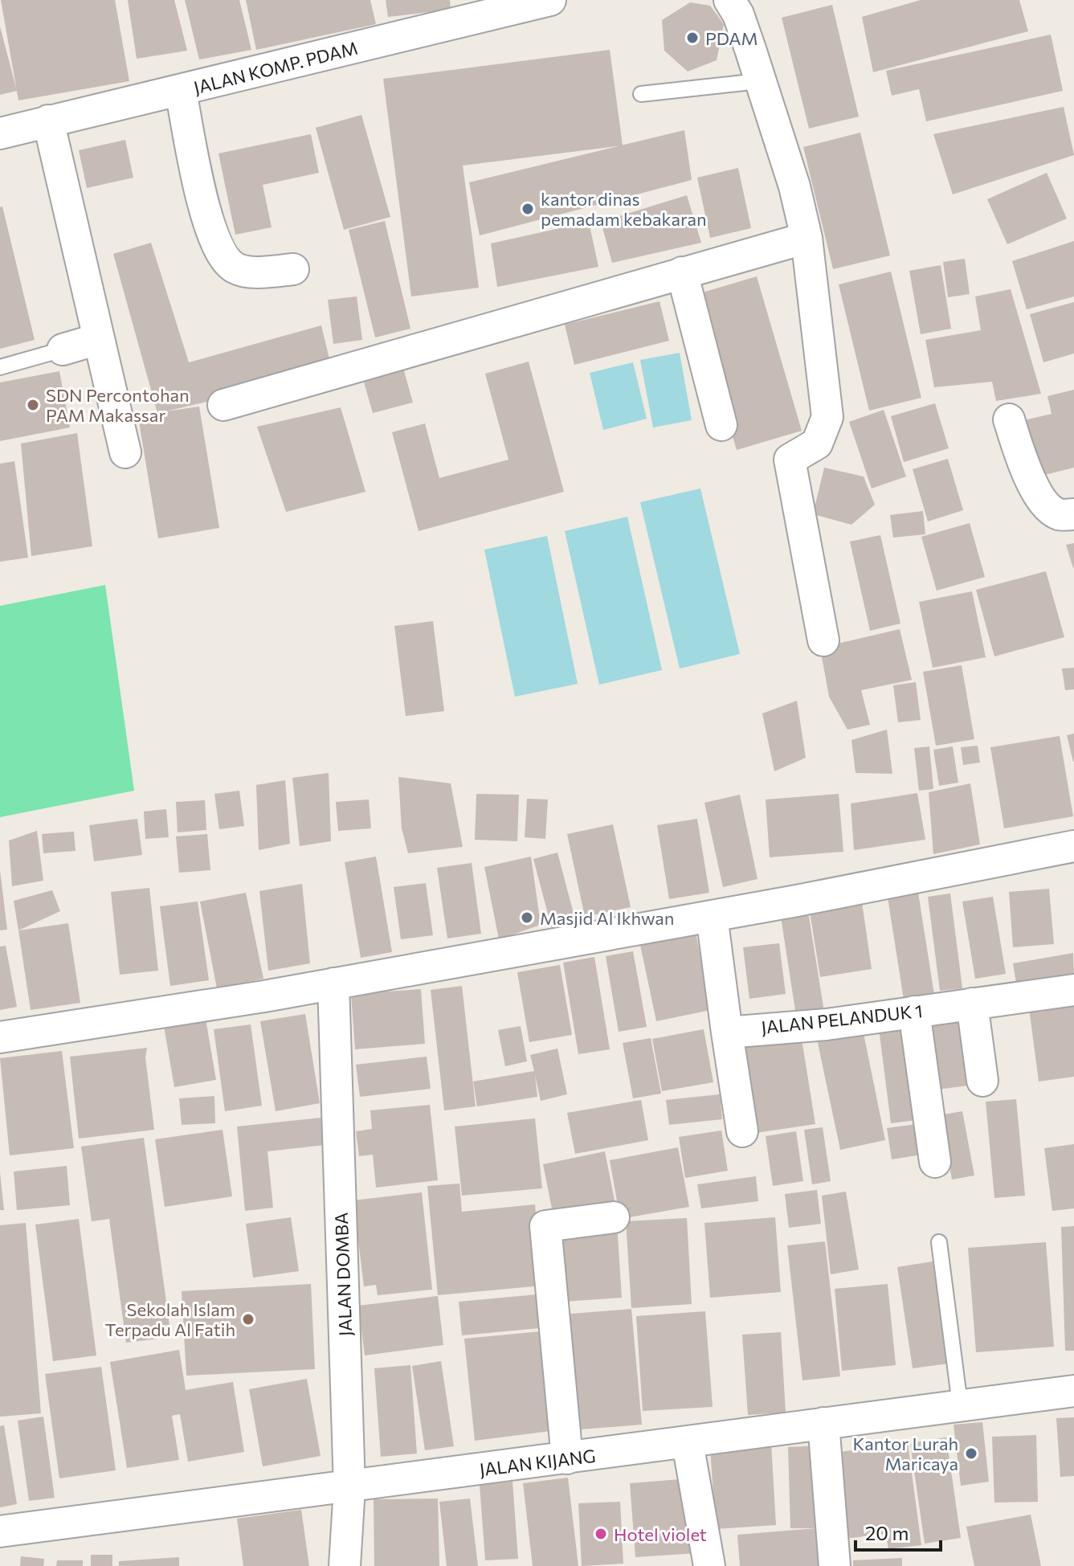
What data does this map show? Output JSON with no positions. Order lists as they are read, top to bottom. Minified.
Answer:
{"streets":{"street":["JALAN KOMP. PDAM","JALAN PELANDUK 1","JALAN DOMBA","JALAN KIJANG"]},"crossings":[["JALAN DOMBA","JALAN KIJANG"]],"places":["PDAM","kantor dinas pemadam kebakaran","SDN Percontohan PAM Makassar","Masjid Al Ikhwan","Sekolah Islam Terpadu Al Fatih","Kantor Lurah Maricaya","Hotel violet"],"scale_bar":"20 m"}
